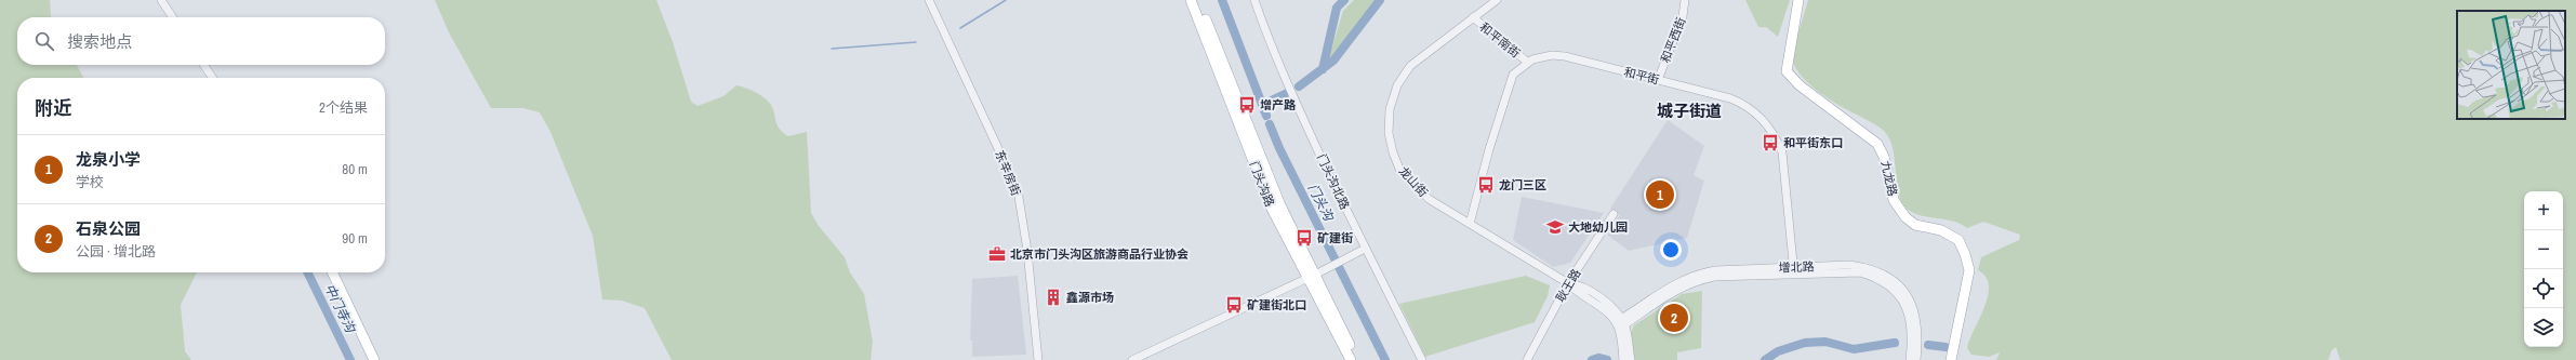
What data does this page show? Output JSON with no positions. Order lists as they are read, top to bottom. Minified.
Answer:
{"streets":{"main road":["九龙路","门头沟路"],"street":["和平南街","和平西街","和平街","东辛房街","门头沟北路","龙山街","增北路","耿王路"]},"crossings":[["和平南街","和平街"],["和平南街","龙山街"],["和平西街","和平街"],["和平街","增北路"],["龙山街","增北路"],["龙山街","耿王路"]],"districts":["城子街道"],"water":["门头沟","中门寺沟"],"places":{"bus stop":["增产路","和平街东口","龙门三区","矿建街","矿建街北口"],"school or university":["大地幼儿园"],"office":["北京市门头沟区旅游商品行业协会"],"building":["鑫源市场"]},"page":{"search":"搜索地点","heading":["附近","2个结果"],"list":[{"mark":"1","name":"龙泉小学","note":"学校","value":"80 m"},{"mark":"2","name":"石泉公园","note":"公园 · 增北路","value":"90 m"}],"pins":["1","2"],"map_buttons":["+","−"]}}
